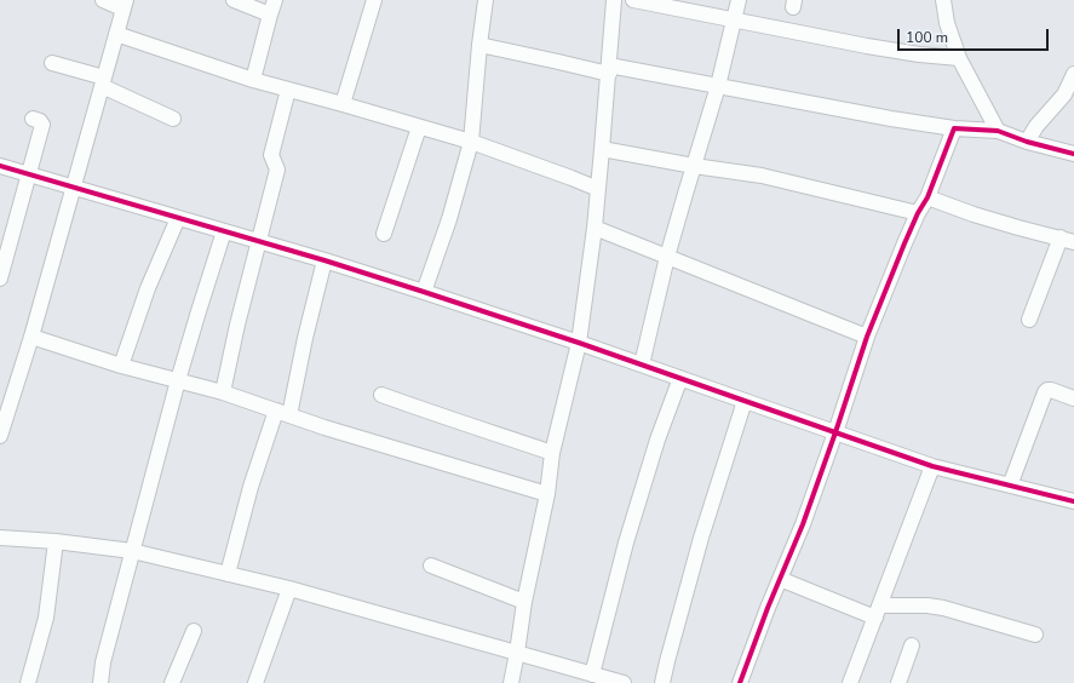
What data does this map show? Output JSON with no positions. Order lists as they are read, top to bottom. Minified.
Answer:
{"scale_bar":"100 m"}
